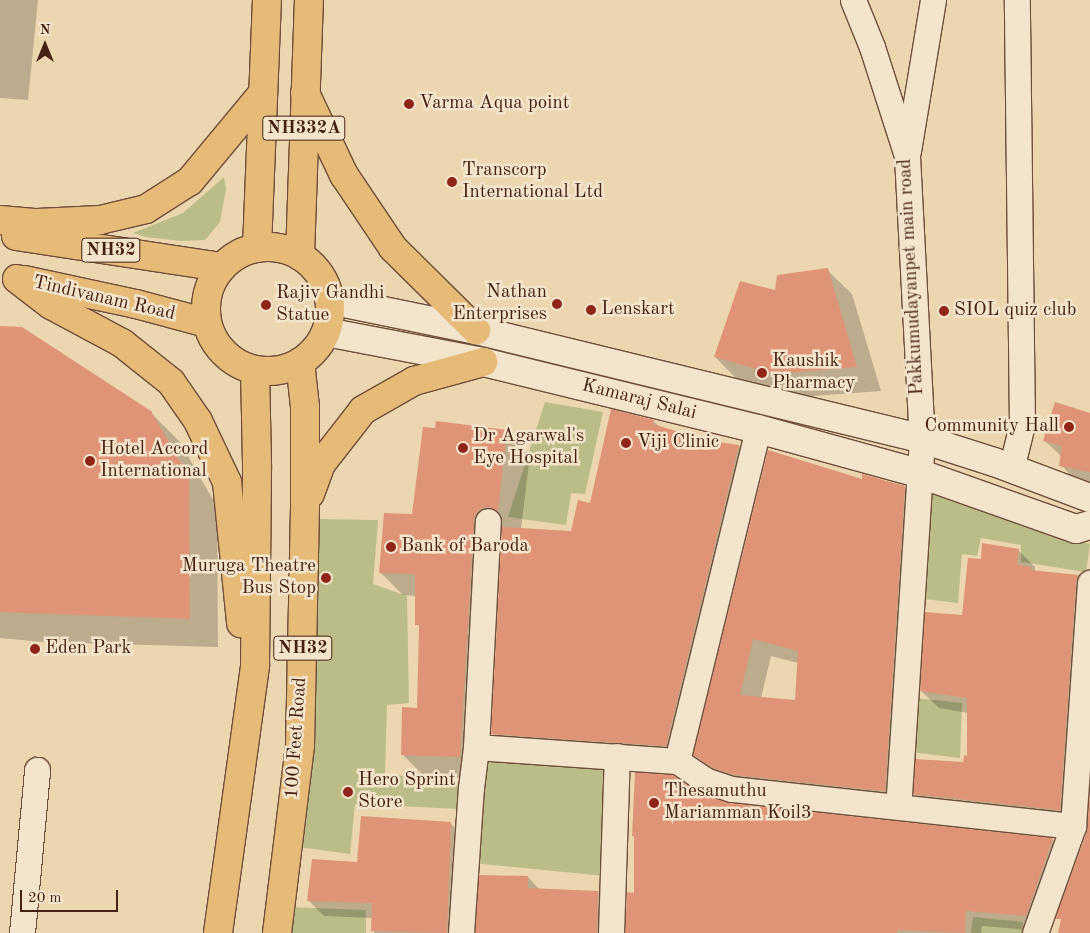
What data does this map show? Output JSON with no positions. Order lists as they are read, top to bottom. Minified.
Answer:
{"streets":{"highway":["NH332A","NH32","Tindivanam Road","100 Feet Road"],"main road":["Kamaraj Salai"],"street":["Pakkumudayanpet main road"]},"crossings":[["NH332A","NH32"],["NH332A","Tindivanam Road"],["NH332A","Kamaraj Salai"],["NH332A","100 Feet Road"],["NH32","Tindivanam Road"],["NH32","Kamaraj Salai"],["NH32","100 Feet Road"],["Pakkumudayanpet main road","Kamaraj Salai"],["Tindivanam Road","Kamaraj Salai"],["Tindivanam Road","100 Feet Road"],["Kamaraj Salai","100 Feet Road"]],"places":["Varma Aqua point","Transcorp International Ltd","Nathan Enterprises","Rajiv Gandhi Statue","Lenskart","SIOL quiz club","Kaushik Pharmacy","Community Hall","Viji Clinic","Dr Agarwal's Eye Hospital","Hotel Accord International","Bank of Baroda","Muruga Theatre Bus Stop","Eden Park","Hero Sprint Store","Thesamuthu Mariamman Koil3"],"scale_bar":"20 m","north":"top"}
